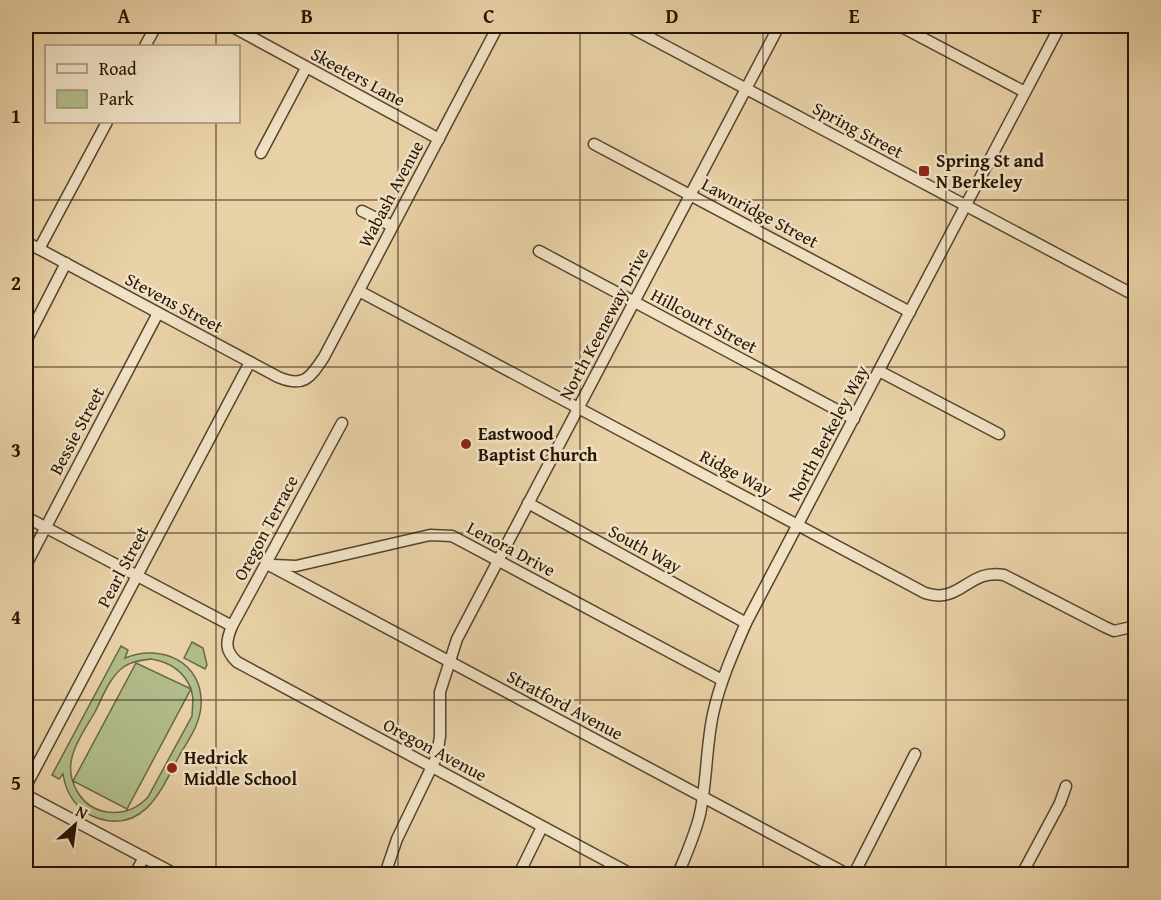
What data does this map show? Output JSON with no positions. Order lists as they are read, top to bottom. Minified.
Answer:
{"streets":{"street":["Skeeters Lane","Spring Street","Wabash Avenue","Lawnridge Street","Stevens Street","Hillcourt Street","North Keeneway Drive","Bessie Street","North Berkeley Way","Ridge Way","Oregon Terrace","Lenora Drive","South Way","Pearl Street","Stratford Avenue","Oregon Avenue"]},"crossings":[["Skeeters Lane","Wabash Avenue"],["Spring Street","North Keeneway Drive"],["Spring Street","North Berkeley Way"],["Wabash Avenue","Stevens Street"],["Wabash Avenue","Ridge Way"],["Lawnridge Street","North Keeneway Drive"],["Lawnridge Street","North Berkeley Way"],["Stevens Street","Bessie Street"],["Stevens Street","Pearl Street"],["Hillcourt Street","North Keeneway Drive"],["Hillcourt Street","North Berkeley Way"],["North Keeneway Drive","Ridge Way"],["North Keeneway Drive","Lenora Drive"],["North Keeneway Drive","South Way"],["North Keeneway Drive","Stratford Avenue"],["North Keeneway Drive","Oregon Avenue"],["North Berkeley Way","Ridge Way"],["North Berkeley Way","Lenora Drive"],["North Berkeley Way","South Way"],["North Berkeley Way","Stratford Avenue"],["Oregon Terrace","Lenora Drive"],["Oregon Terrace","Stratford Avenue"],["Oregon Terrace","Oregon Avenue"],["Lenora Drive","Stratford Avenue"]],"places":{"transit":["Spring St and N Berkeley"],"other":["Eastwood Baptist Church","Hedrick Middle School"]},"legend":["Road","Park"],"north":"top right","grid":{"columns":["A","B","C","D","E","F"],"rows":["1","2","3","4","5"]}}
